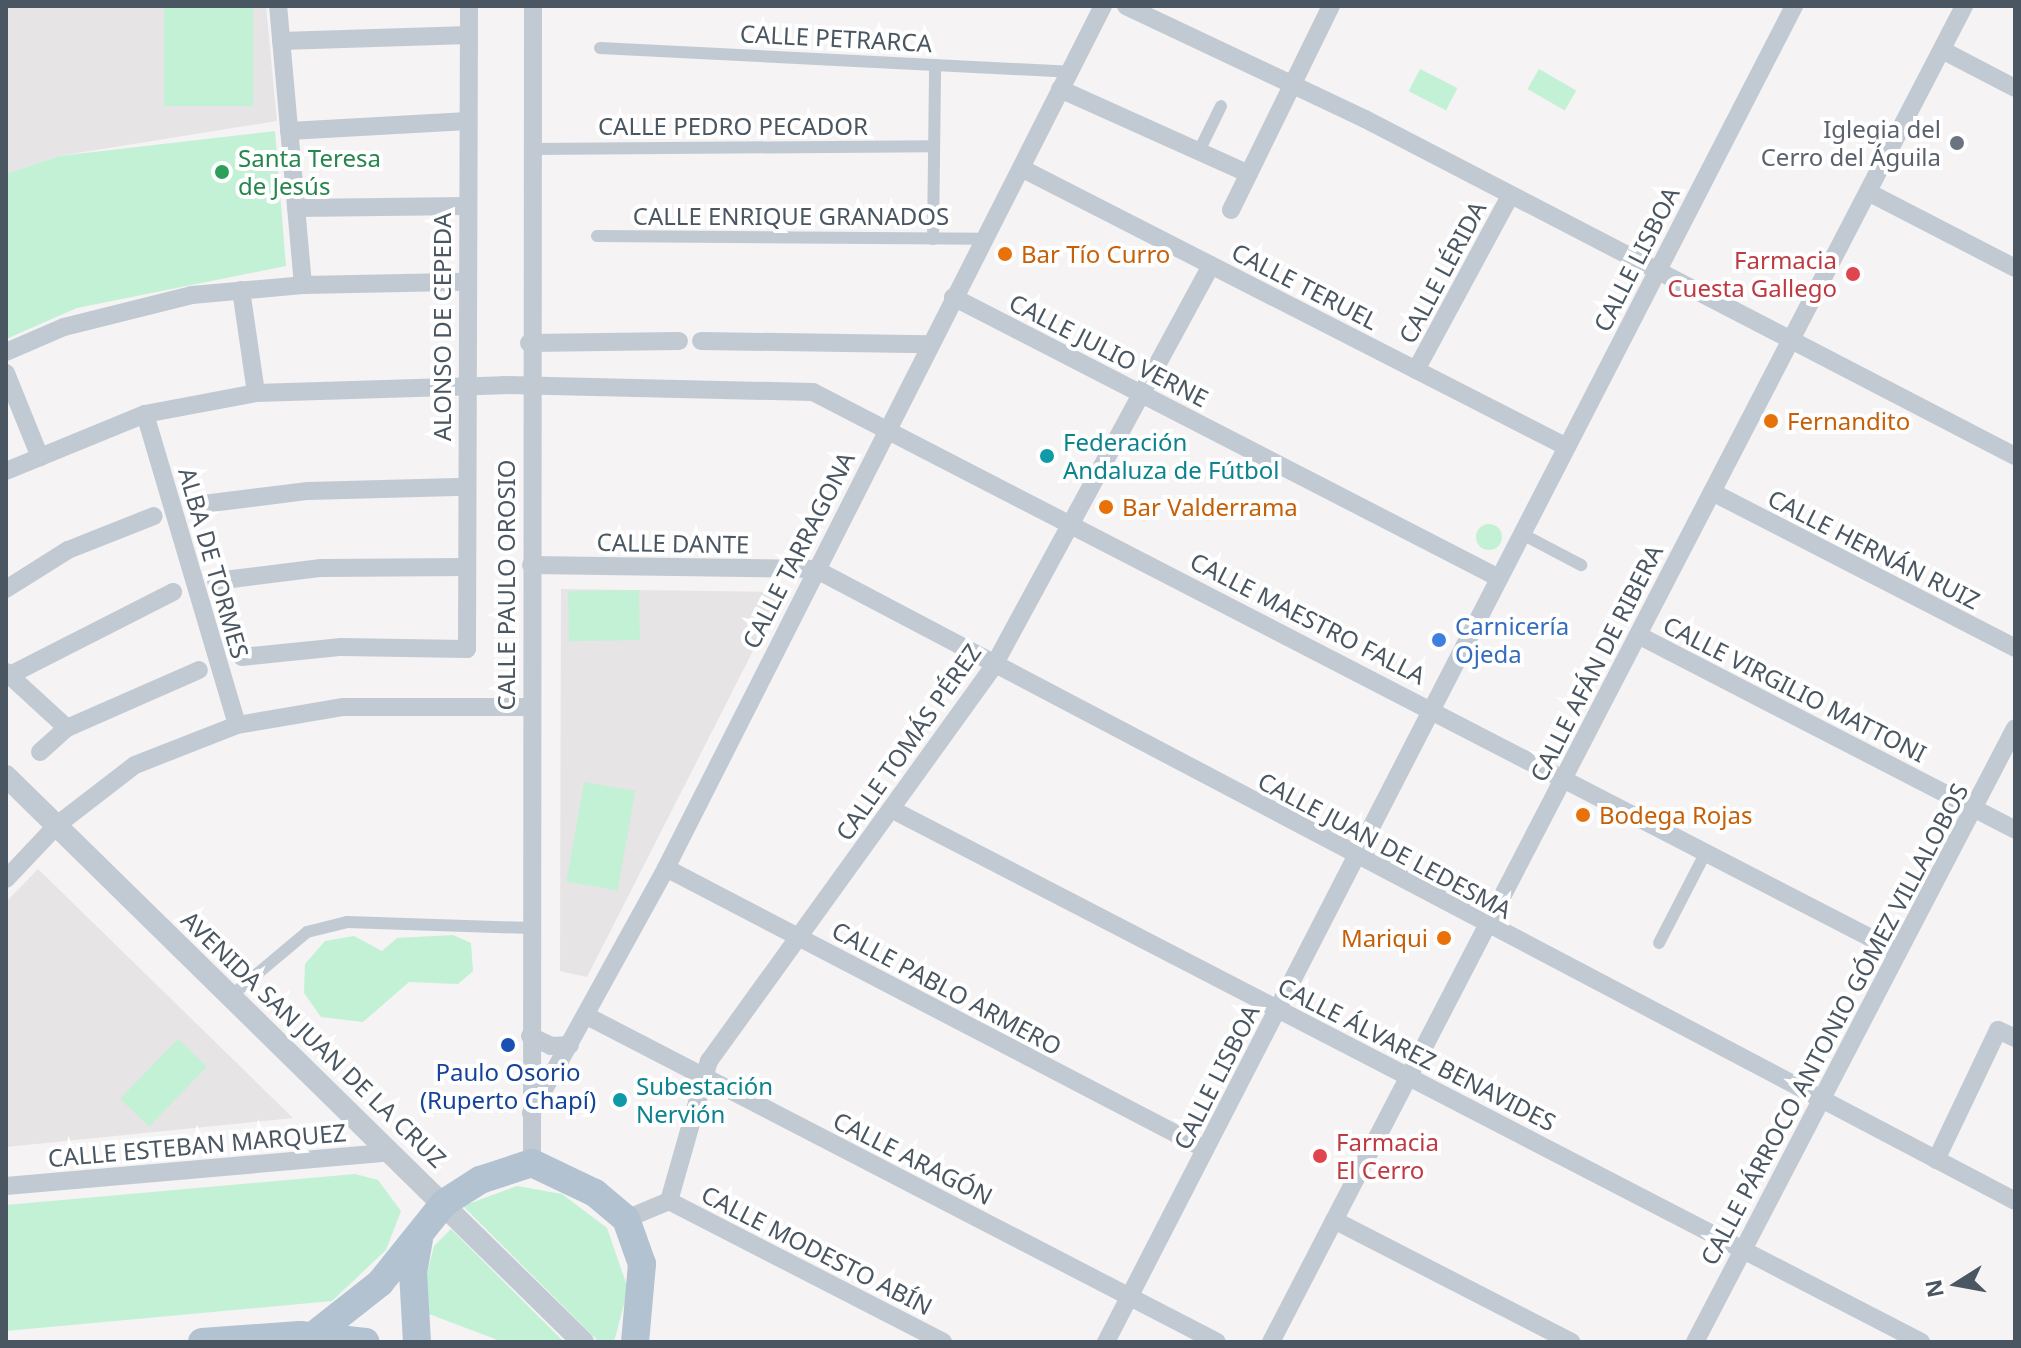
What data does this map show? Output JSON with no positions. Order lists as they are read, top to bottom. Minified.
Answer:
{"streets":{"street":["CALLE PETRARCA","CALLE PEDRO PECADOR","CALLE ENRIQUE GRANADOS","CALLE LISBOA","CALLE LÉRIDA","CALLE TERUEL","ALONSO DE CEPEDA","CALLE JULIO VERNE","CALLE DANTE","CALLE HERNÁN RUIZ","CALLE TARRAGONA","ALBA DE TORMES","CALLE PAULO OROSIO","CALLE MAESTRO FALLA","CALLE AFÁN DE RIBERA","CALLE VIRGILIO MATTONI","CALLE TOMÁS PÉREZ","CALLE JUAN DE LEDESMA","CALLE PABLO ARMERO","CALLE PÁRROCO ANTONIO GÓMEZ VILLALOBOS","AVENIDA SAN JUAN DE LA CRUZ","CALLE ÁLVAREZ BENAVIDES","CALLE ESTEBAN MARQUEZ","CALLE ARAGÓN","CALLE MODESTO ABÍN"]},"crossings":[["CALLE PETRARCA","CALLE TARRAGONA"],["CALLE PEDRO PECADOR","CALLE PAULO OROSIO"],["CALLE ENRIQUE GRANADOS","CALLE TARRAGONA"],["CALLE LISBOA","CALLE TERUEL"],["CALLE LISBOA","CALLE JULIO VERNE"],["CALLE LISBOA","CALLE MAESTRO FALLA"],["CALLE LISBOA","CALLE JUAN DE LEDESMA"],["CALLE LISBOA","CALLE PABLO ARMERO"],["CALLE LISBOA","CALLE ÁLVAREZ BENAVIDES"],["CALLE LISBOA","CALLE ARAGÓN"],["CALLE LÉRIDA","CALLE TERUEL"],["CALLE TERUEL","CALLE TARRAGONA"],["CALLE TERUEL","CALLE TOMÁS PÉREZ"],["ALONSO DE CEPEDA","CALLE MAESTRO FALLA"],["CALLE JULIO VERNE","CALLE TARRAGONA"],["CALLE JULIO VERNE","CALLE TOMÁS PÉREZ"],["CALLE DANTE","CALLE TARRAGONA"],["CALLE DANTE","CALLE PAULO OROSIO"],["CALLE DANTE","CALLE JUAN DE LEDESMA"],["CALLE HERNÁN RUIZ","CALLE AFÁN DE RIBERA"],["CALLE TARRAGONA","CALLE PAULO OROSIO"],["CALLE TARRAGONA","CALLE MAESTRO FALLA"],["CALLE TARRAGONA","CALLE JUAN DE LEDESMA"],["CALLE TARRAGONA","CALLE PABLO ARMERO"],["CALLE TARRAGONA","CALLE ARAGÓN"],["ALBA DE TORMES","CALLE MAESTRO FALLA"],["CALLE PAULO OROSIO","CALLE MAESTRO FALLA"],["CALLE MAESTRO FALLA","CALLE AFÁN DE RIBERA"],["CALLE MAESTRO FALLA","CALLE TOMÁS PÉREZ"],["CALLE MAESTRO FALLA","CALLE PÁRROCO ANTONIO GÓMEZ VILLALOBOS"],["CALLE AFÁN DE RIBERA","CALLE VIRGILIO MATTONI"],["CALLE AFÁN DE RIBERA","CALLE JUAN DE LEDESMA"],["CALLE AFÁN DE RIBERA","CALLE ÁLVAREZ BENAVIDES"],["CALLE VIRGILIO MATTONI","CALLE PÁRROCO ANTONIO GÓMEZ VILLALOBOS"],["CALLE TOMÁS PÉREZ","CALLE JUAN DE LEDESMA"],["CALLE TOMÁS PÉREZ","CALLE PABLO ARMERO"],["CALLE TOMÁS PÉREZ","CALLE ÁLVAREZ BENAVIDES"],["CALLE TOMÁS PÉREZ","CALLE ARAGÓN"],["CALLE TOMÁS PÉREZ","CALLE MODESTO ABÍN"],["CALLE JUAN DE LEDESMA","CALLE PÁRROCO ANTONIO GÓMEZ VILLALOBOS"],["CALLE PÁRROCO ANTONIO GÓMEZ VILLALOBOS","CALLE ÁLVAREZ BENAVIDES"],["AVENIDA SAN JUAN DE LA CRUZ","CALLE ESTEBAN MARQUEZ"]],"places":["Iglegia del Cerro del Águila","Santa Teresa de Jesús","Bar Tío Curro","Farmacia Cuesta Gallego","Fernandito","Federación Andaluza de Fútbol","Bar Valderrama","Carnicería Ojeda","Bodega Rojas","Mariqui","Paulo Osorio (Ruperto Chapí)","Subestación Nervión","Farmacia El Cerro"],"north":"left"}
